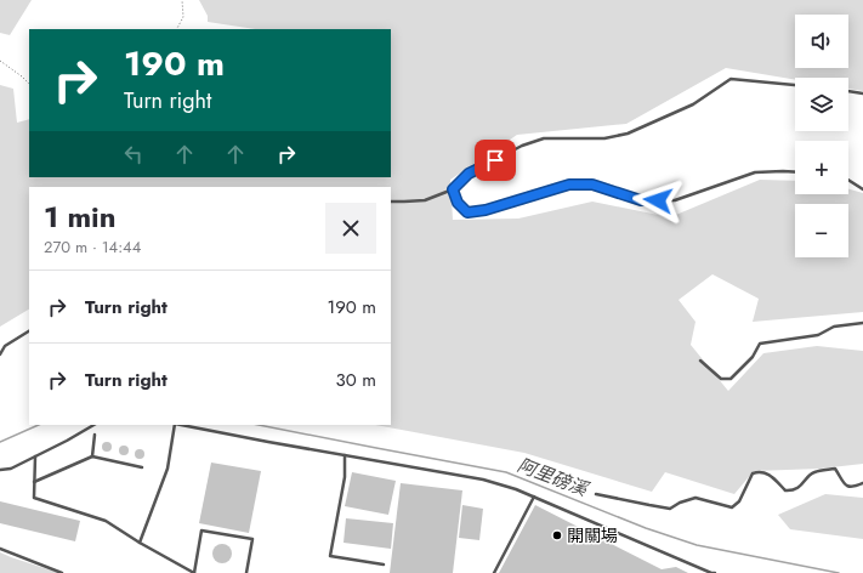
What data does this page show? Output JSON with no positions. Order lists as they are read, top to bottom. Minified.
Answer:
{"water":["阿里磅溪"],"places":["開關場"],"page":{"map_buttons":["+","−"],"turn":["190 m","Turn right"],"heading":["1 min","270 m · 14:44"],"list":[{"name":"Turn right","value":"190 m"},{"name":"Turn right","value":"30 m"}]}}
